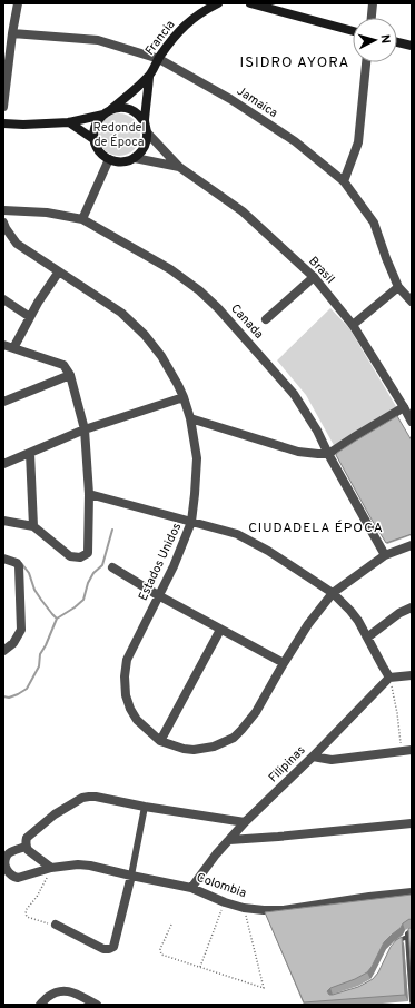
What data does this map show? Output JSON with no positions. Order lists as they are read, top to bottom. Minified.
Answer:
{"streets":{"main road":["Francia"],"street":["Jamaica","Brasil","Canada","Estados Unidos","Filipinas","Colombia"]},"crossings":[["Francia","Jamaica"],["Francia","Brasil"],["Filipinas","Colombia"]],"districts":["ISIDRO AYORA","CIUDADELA ÉPOCA"],"parks":["Redondel de Época"],"north":"right"}
